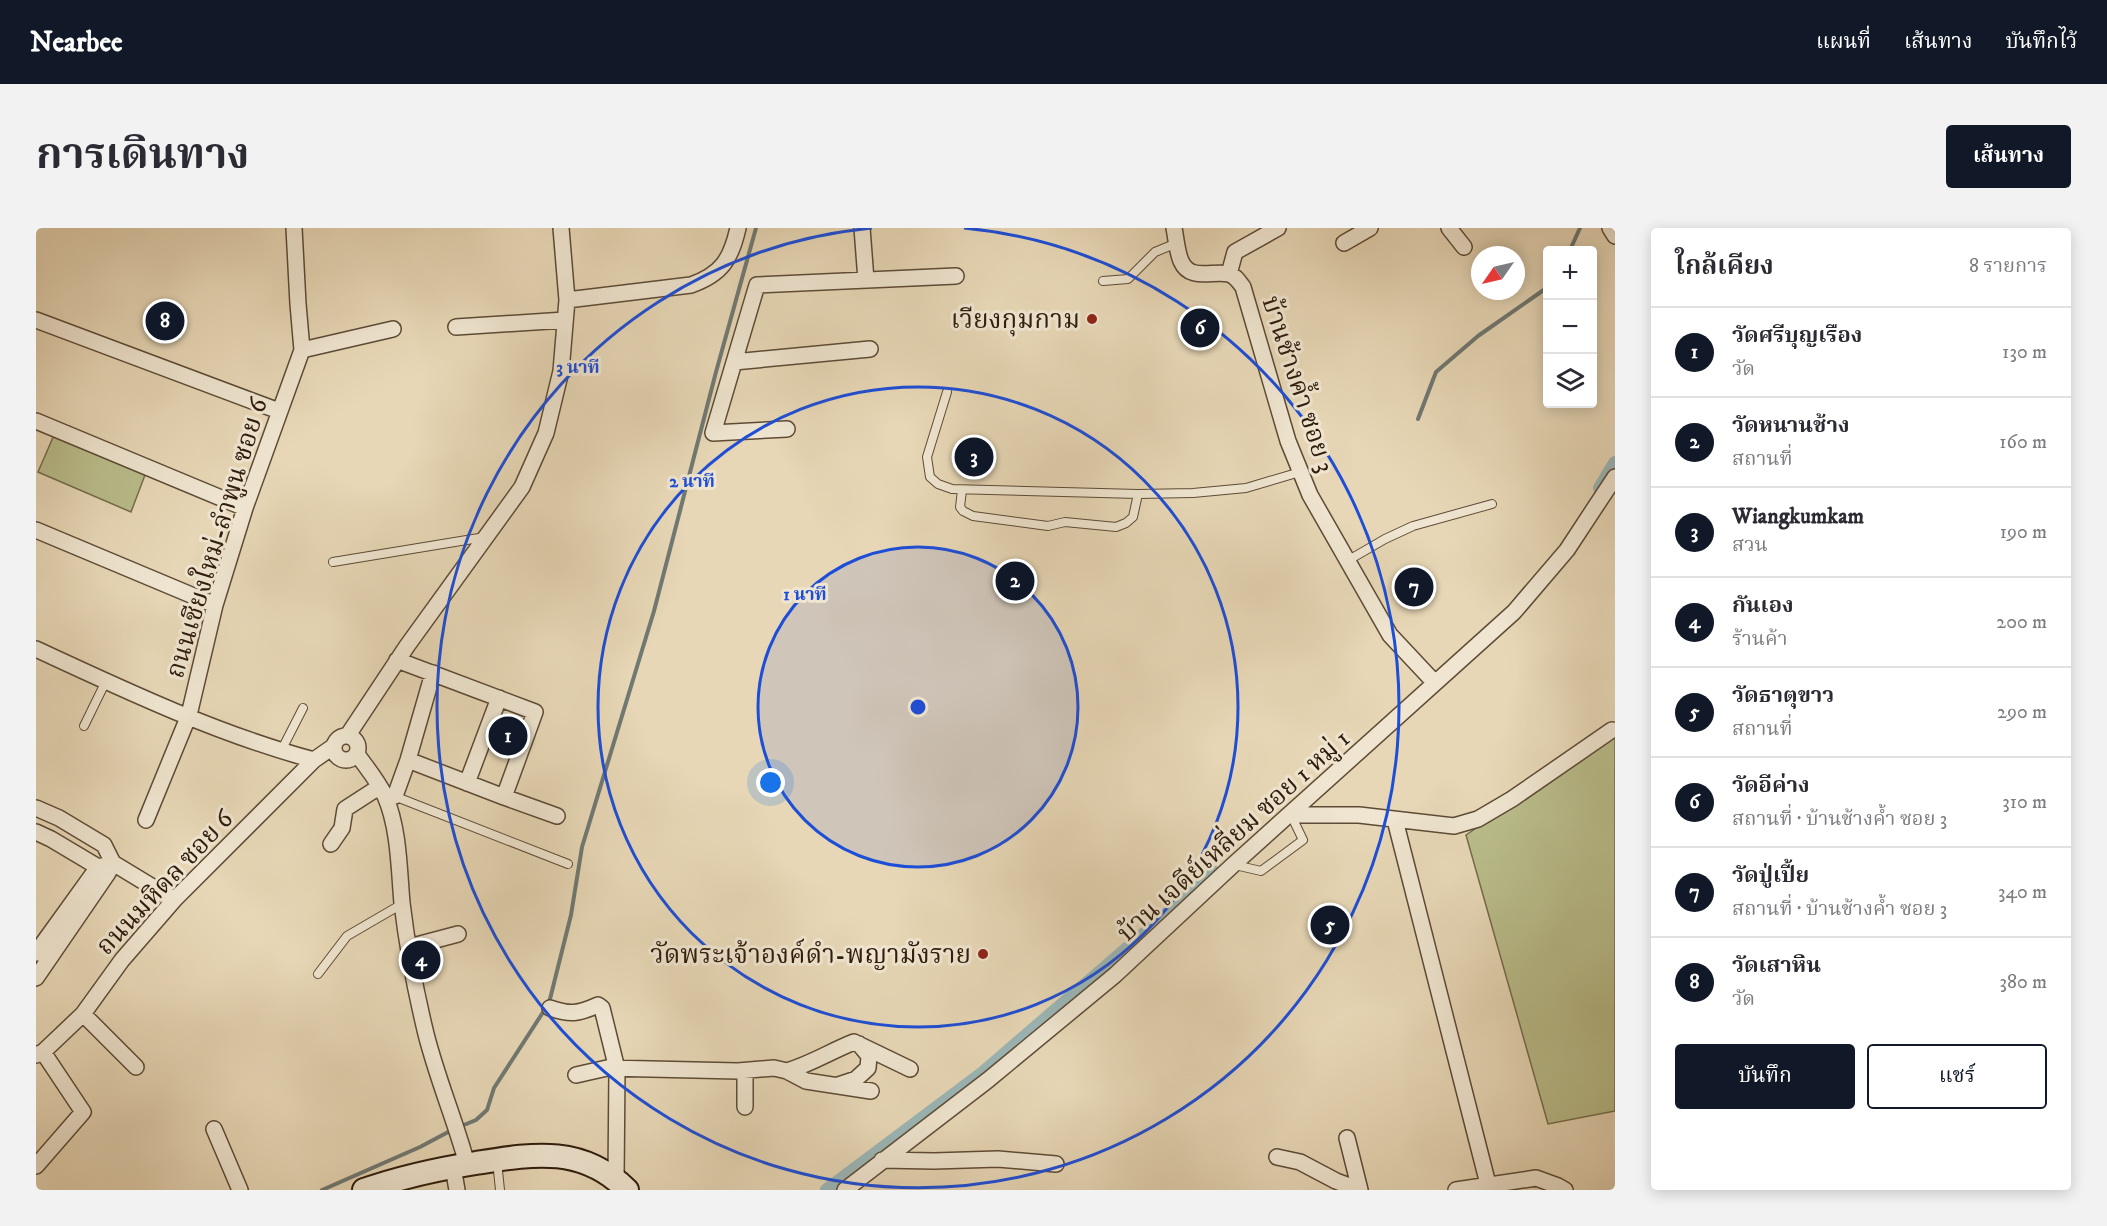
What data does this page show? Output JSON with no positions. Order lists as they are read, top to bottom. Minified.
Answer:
{"streets":{"street":["บ้านช้างค้ำ ซอย 3","ถนนเชียงใหม่-ลำพูน ซอย 6","บ้าน เจดีย์เหลี่ยม ซอย 1 หมู่ 1","ถนนมหิดล ซอย 6"]},"crossings":[["บ้านช้างค้ำ ซอย 3","บ้าน เจดีย์เหลี่ยม ซอย 1 หมู่ 1"]],"places":["เวียงกุมกาม","วัดพระเจ้าองค์ดำ-พญามังราย"],"north":"bottom left","page":{"header":"Nearbee","nav":["แผนที่","เส้นทาง","บันทึกไว้"],"title":"การเดินทาง","buttons":["เส้นทาง",["บันทึก","แชร์"]],"heading":["ใกล้เคียง","8 รายการ"],"map_buttons":["+","−"],"pins":["8","6","3","2","7","1","5","4"],"list":[{"mark":"1","name":"วัดศรีบุญเรือง","note":"วัด","value":"130 m"},{"mark":"2","name":"วัดหนานช้าง","note":"สถานที่","value":"160 m"},{"mark":"3","name":"Wiangkumkam","note":"สวน","value":"190 m"},{"mark":"4","name":"กันเอง","note":"ร้านค้า","value":"200 m"},{"mark":"5","name":"วัดธาตุขาว","note":"สถานที่","value":"290 m"},{"mark":"6","name":"วัดอีค่าง","note":"สถานที่ · บ้านช้างค้ำ ซอย 3","value":"310 m"},{"mark":"7","name":"วัดปู่เปี้ย","note":"สถานที่ · บ้านช้างค้ำ ซอย 3","value":"340 m"},{"mark":"8","name":"วัดเสาหิน","note":"วัด","value":"380 m"}]},"rings":["3 นาที","2 นาที","1 นาที"]}
